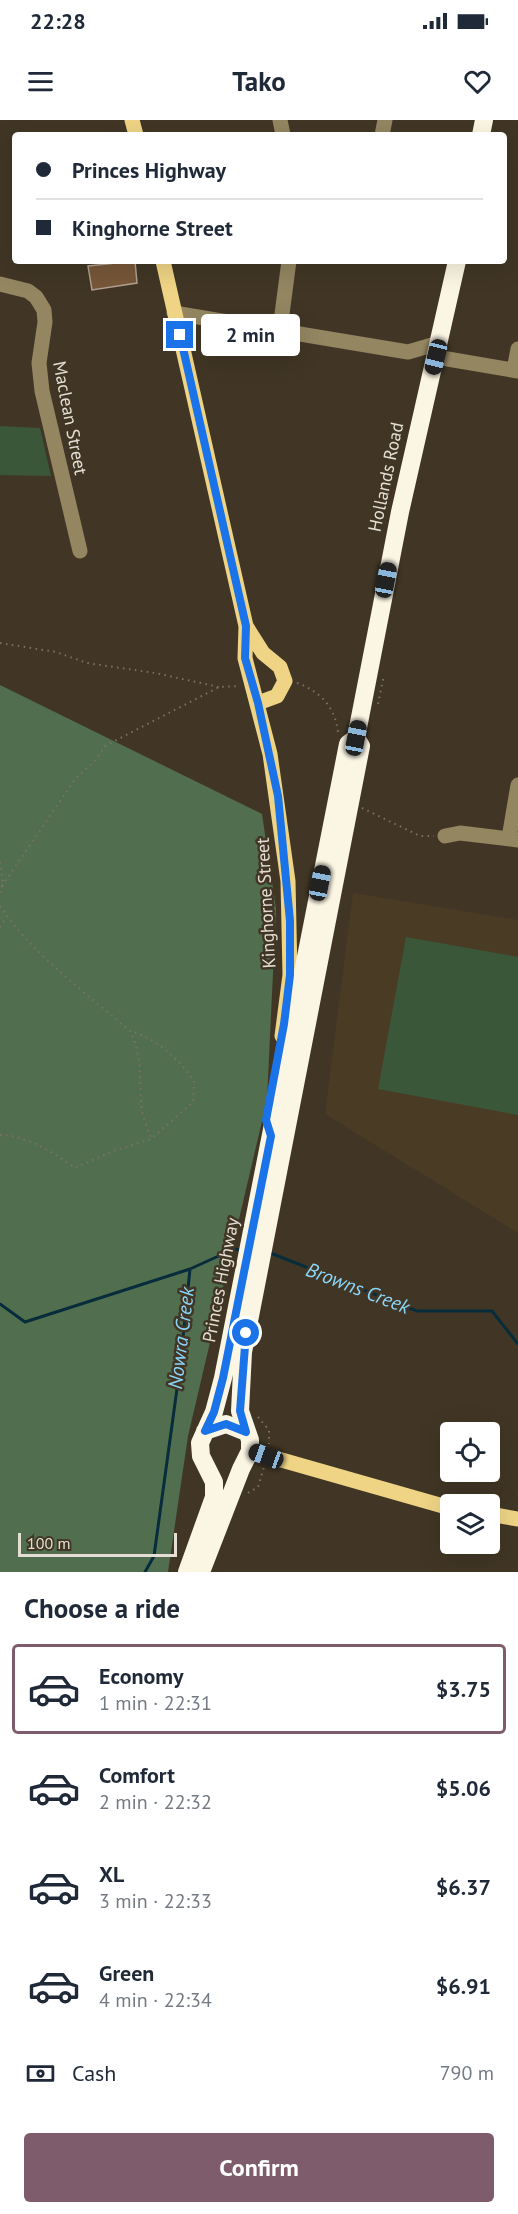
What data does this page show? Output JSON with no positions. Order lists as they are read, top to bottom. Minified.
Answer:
{"streets":{"highway":["Hollands Road","Princes Highway"],"main road":["Kinghorne Street"],"street":["Maclean Street"]},"crossings":[["Hollands Road","Kinghorne Street"],["Hollands Road","Princes Highway"],["Kinghorne Street","Princes Highway"]],"water":["Browns Creek","Nowra Creek"],"scale_bar":"100 m","page":{"status":"22:28","header":"Tako","banner":["Princes Highway","Kinghorne Street"],"bubble":"2 min","scale":"100 m","heading":"Choose a ride","list":[{"name":"Economy","note":"1 min · 22:31","value":"$3.75"},{"name":"Comfort","note":"2 min · 22:32","value":"$5.06"},{"name":"XL","note":"3 min · 22:33","value":"$6.37"},{"name":"Green","note":"4 min · 22:34","value":"$6.91"}],"pay":["Cash","790 m"],"buttons":"Confirm"}}
